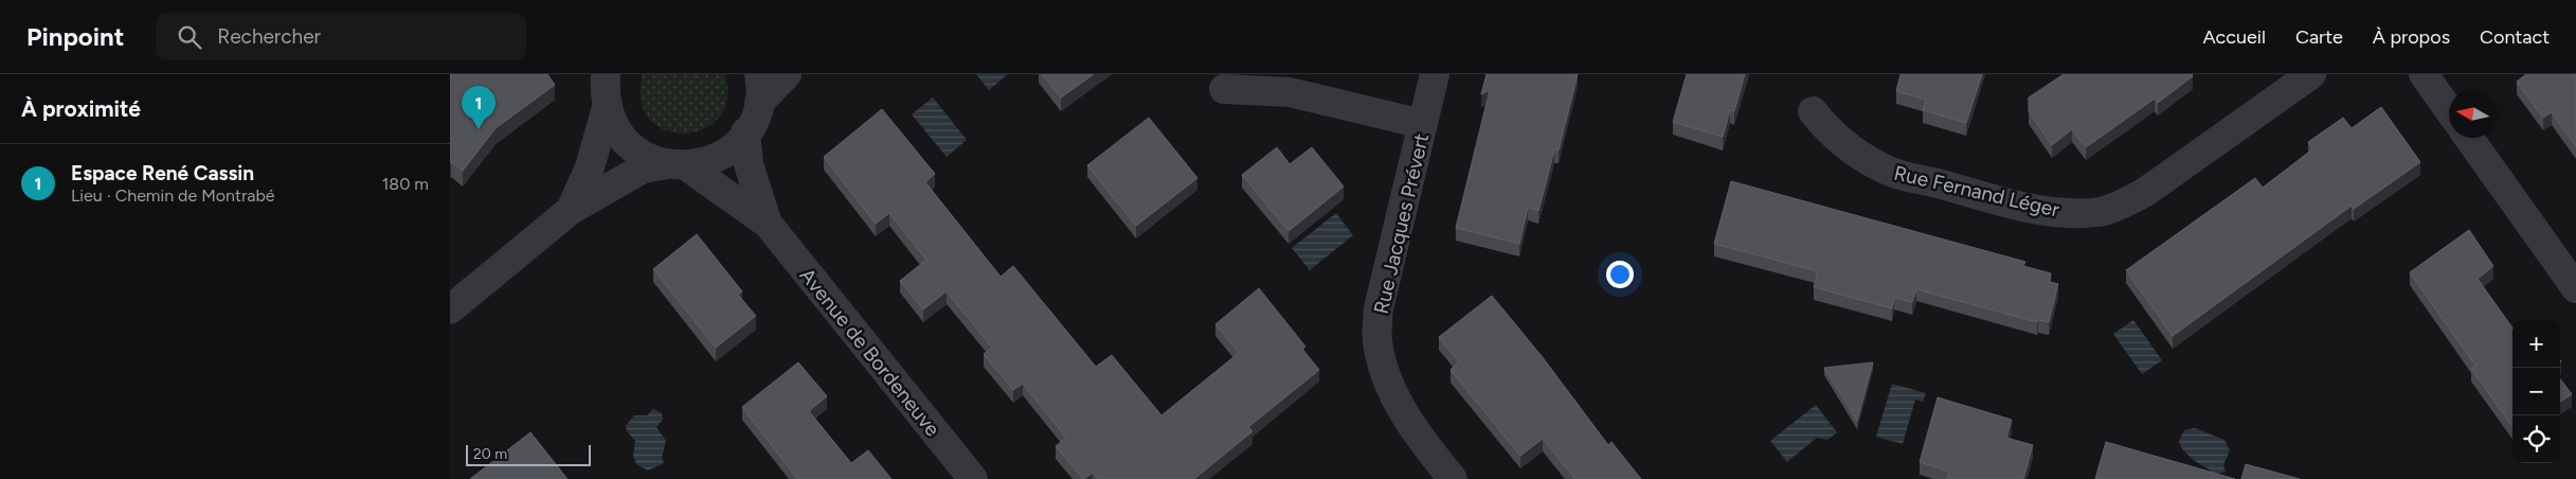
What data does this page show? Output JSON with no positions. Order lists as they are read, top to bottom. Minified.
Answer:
{"streets":{"street":["Rue Fernand Léger","Rue Jacques Prévert","Avenue de Bordeneuve"]},"scale_bar":"20 m","north":"left","page":{"header":"Pinpoint","search":"Rechercher","nav":["Accueil","Carte","À propos","Contact"],"heading":"À proximité","pins":"1","list":[{"mark":"1","name":"Espace René Cassin","note":"Lieu · Chemin de Montrabé","value":"180 m"}],"map_buttons":["+","−"],"scale":"20 m"}}
